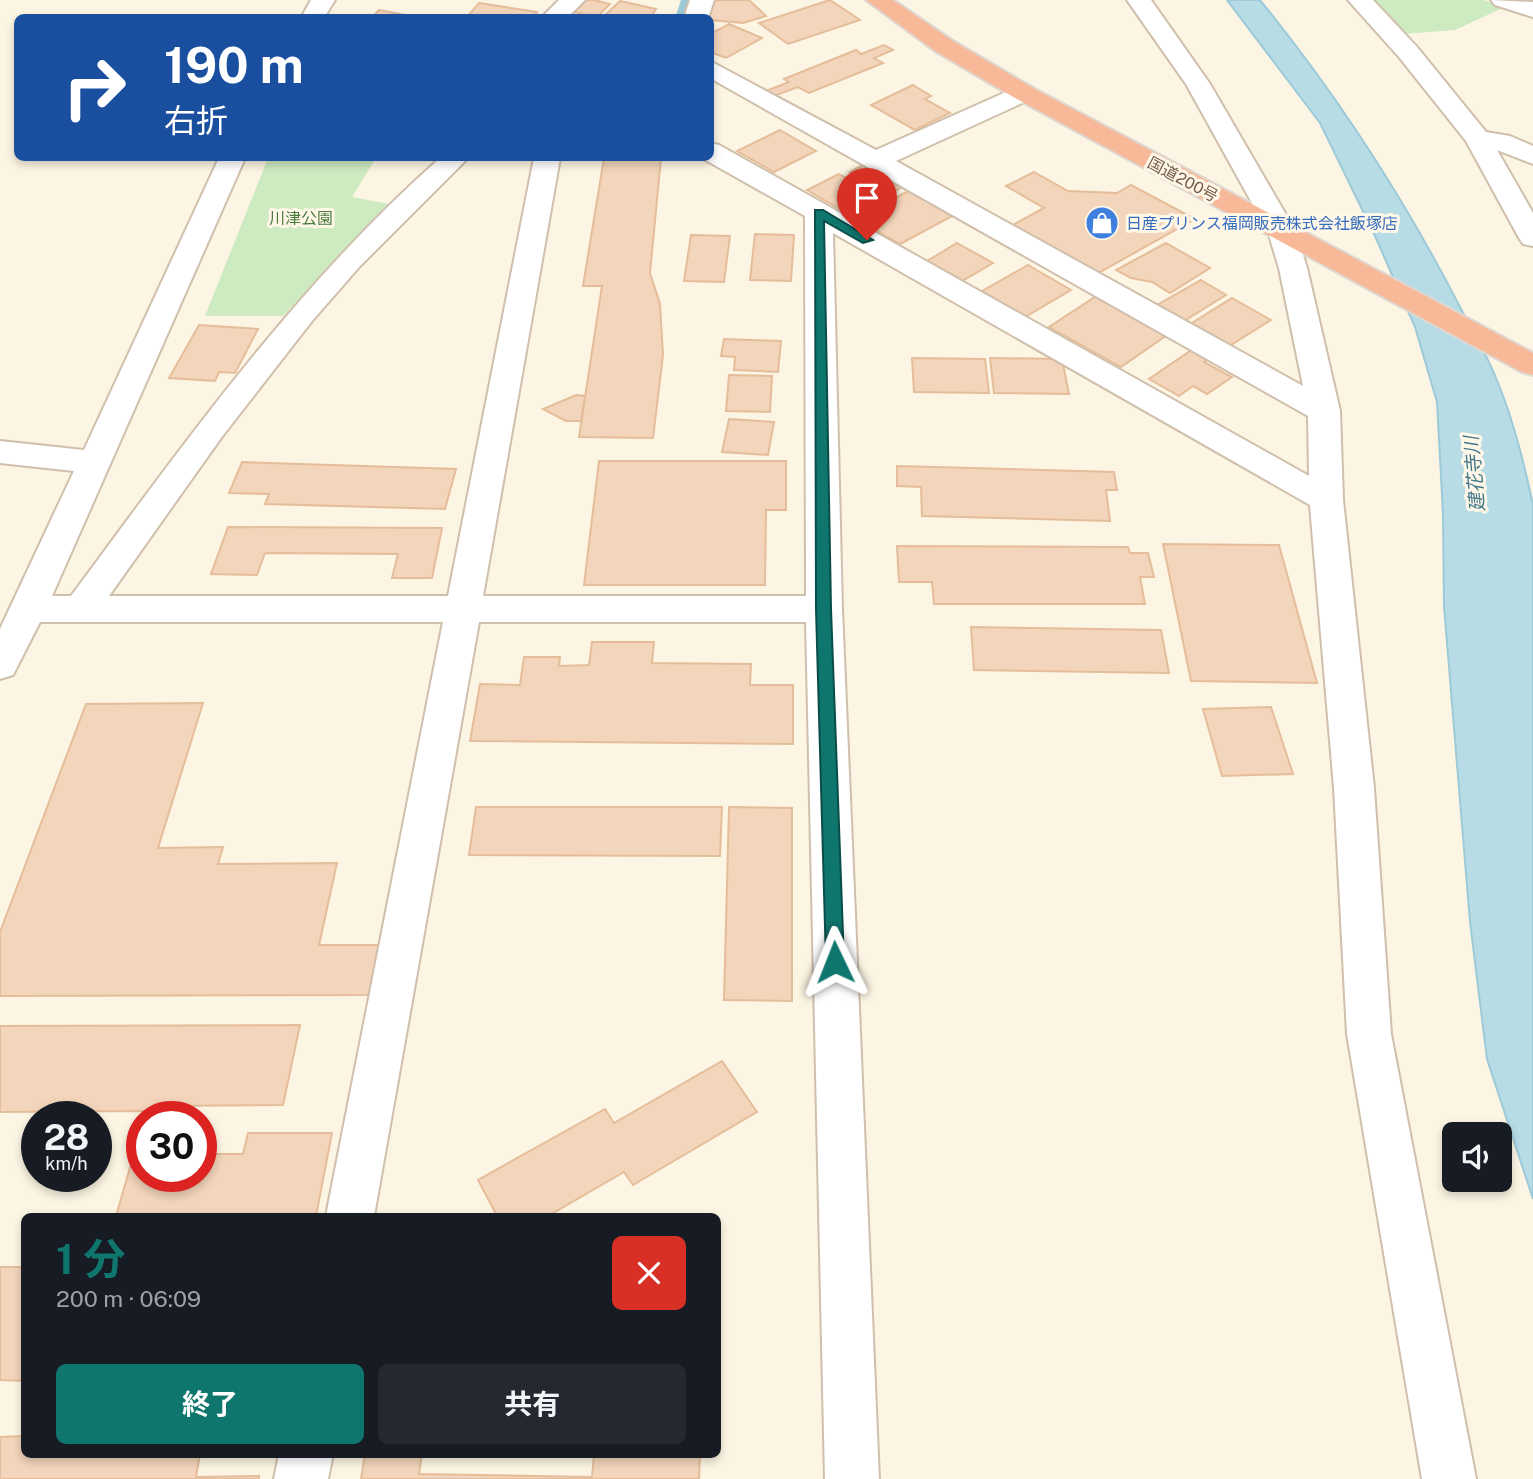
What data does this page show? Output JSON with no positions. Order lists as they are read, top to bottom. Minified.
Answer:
{"streets":{"highway":["国道200号"]},"water":["建花寺川"],"parks":["川津公園"],"places":{"shop":["日産プリンス福岡販売株式会社飯塚店"]},"page":{"turn":["190 m","右折"],"speed":"28 km/h","limit":"30","heading":["1 分","200 m · 06:09"],"buttons":["終了","共有"]}}
